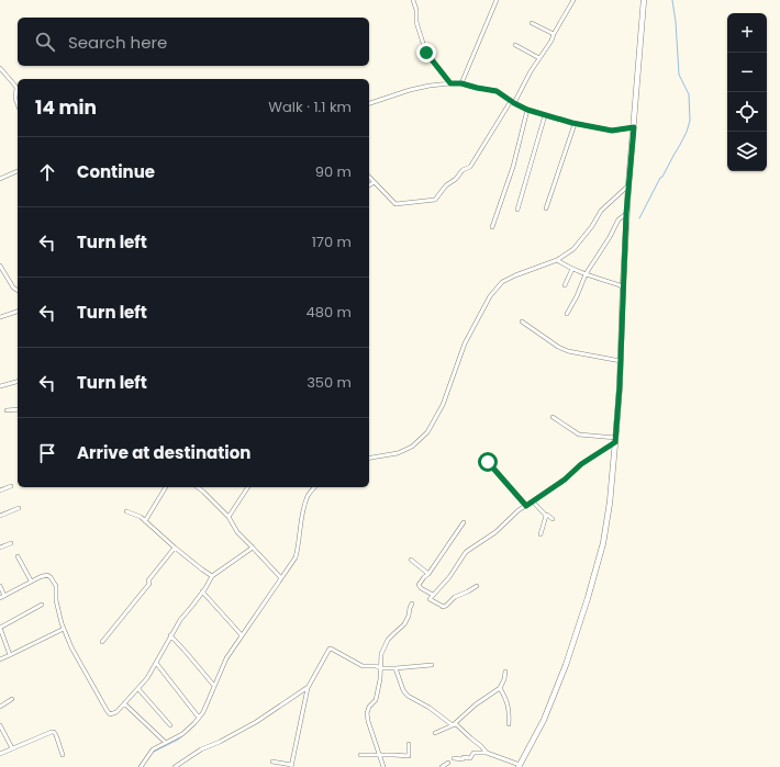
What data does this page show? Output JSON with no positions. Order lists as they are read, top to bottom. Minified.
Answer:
{"page":{"map_buttons":["+","−"],"search":"Search here","heading":["14 min","Walk · 1.1 km"],"list":[["Continue","90 m"],["Turn left","170 m"],["Turn left","480 m"],["Turn left","350 m"],"Arrive at destination"]}}
